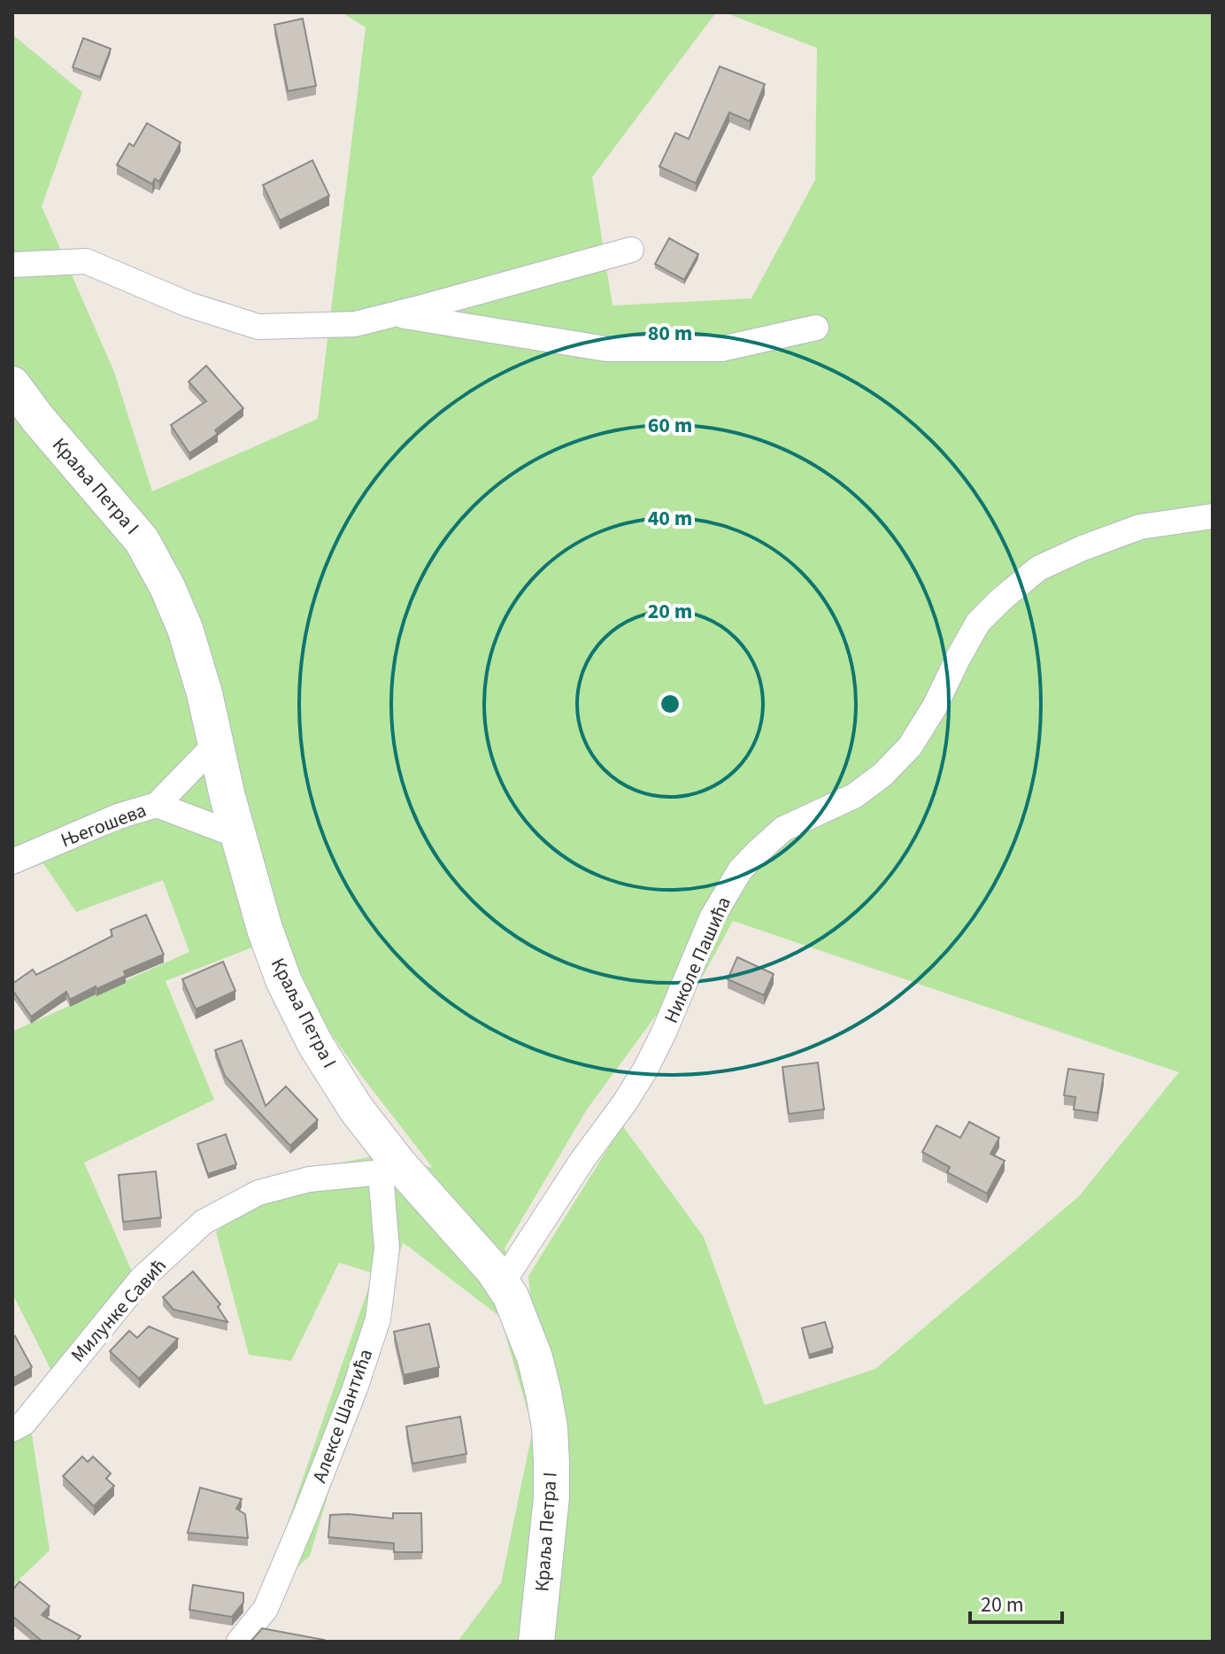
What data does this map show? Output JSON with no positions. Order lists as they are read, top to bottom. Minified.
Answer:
{"streets":{"street":["Краља Петра I","Његошева","Николе Пашића","Милунке Савић","Алексе Шантића"]},"crossings":[["Краља Петра I","Његошева"],["Краља Петра I","Николе Пашића"],["Краља Петра I","Милунке Савић"],["Краља Петра I","Алексе Шантића"],["Милунке Савић","Алексе Шантића"]],"scale_bar":"20 m","rings":["80 m","60 m","40 m","20 m"]}
